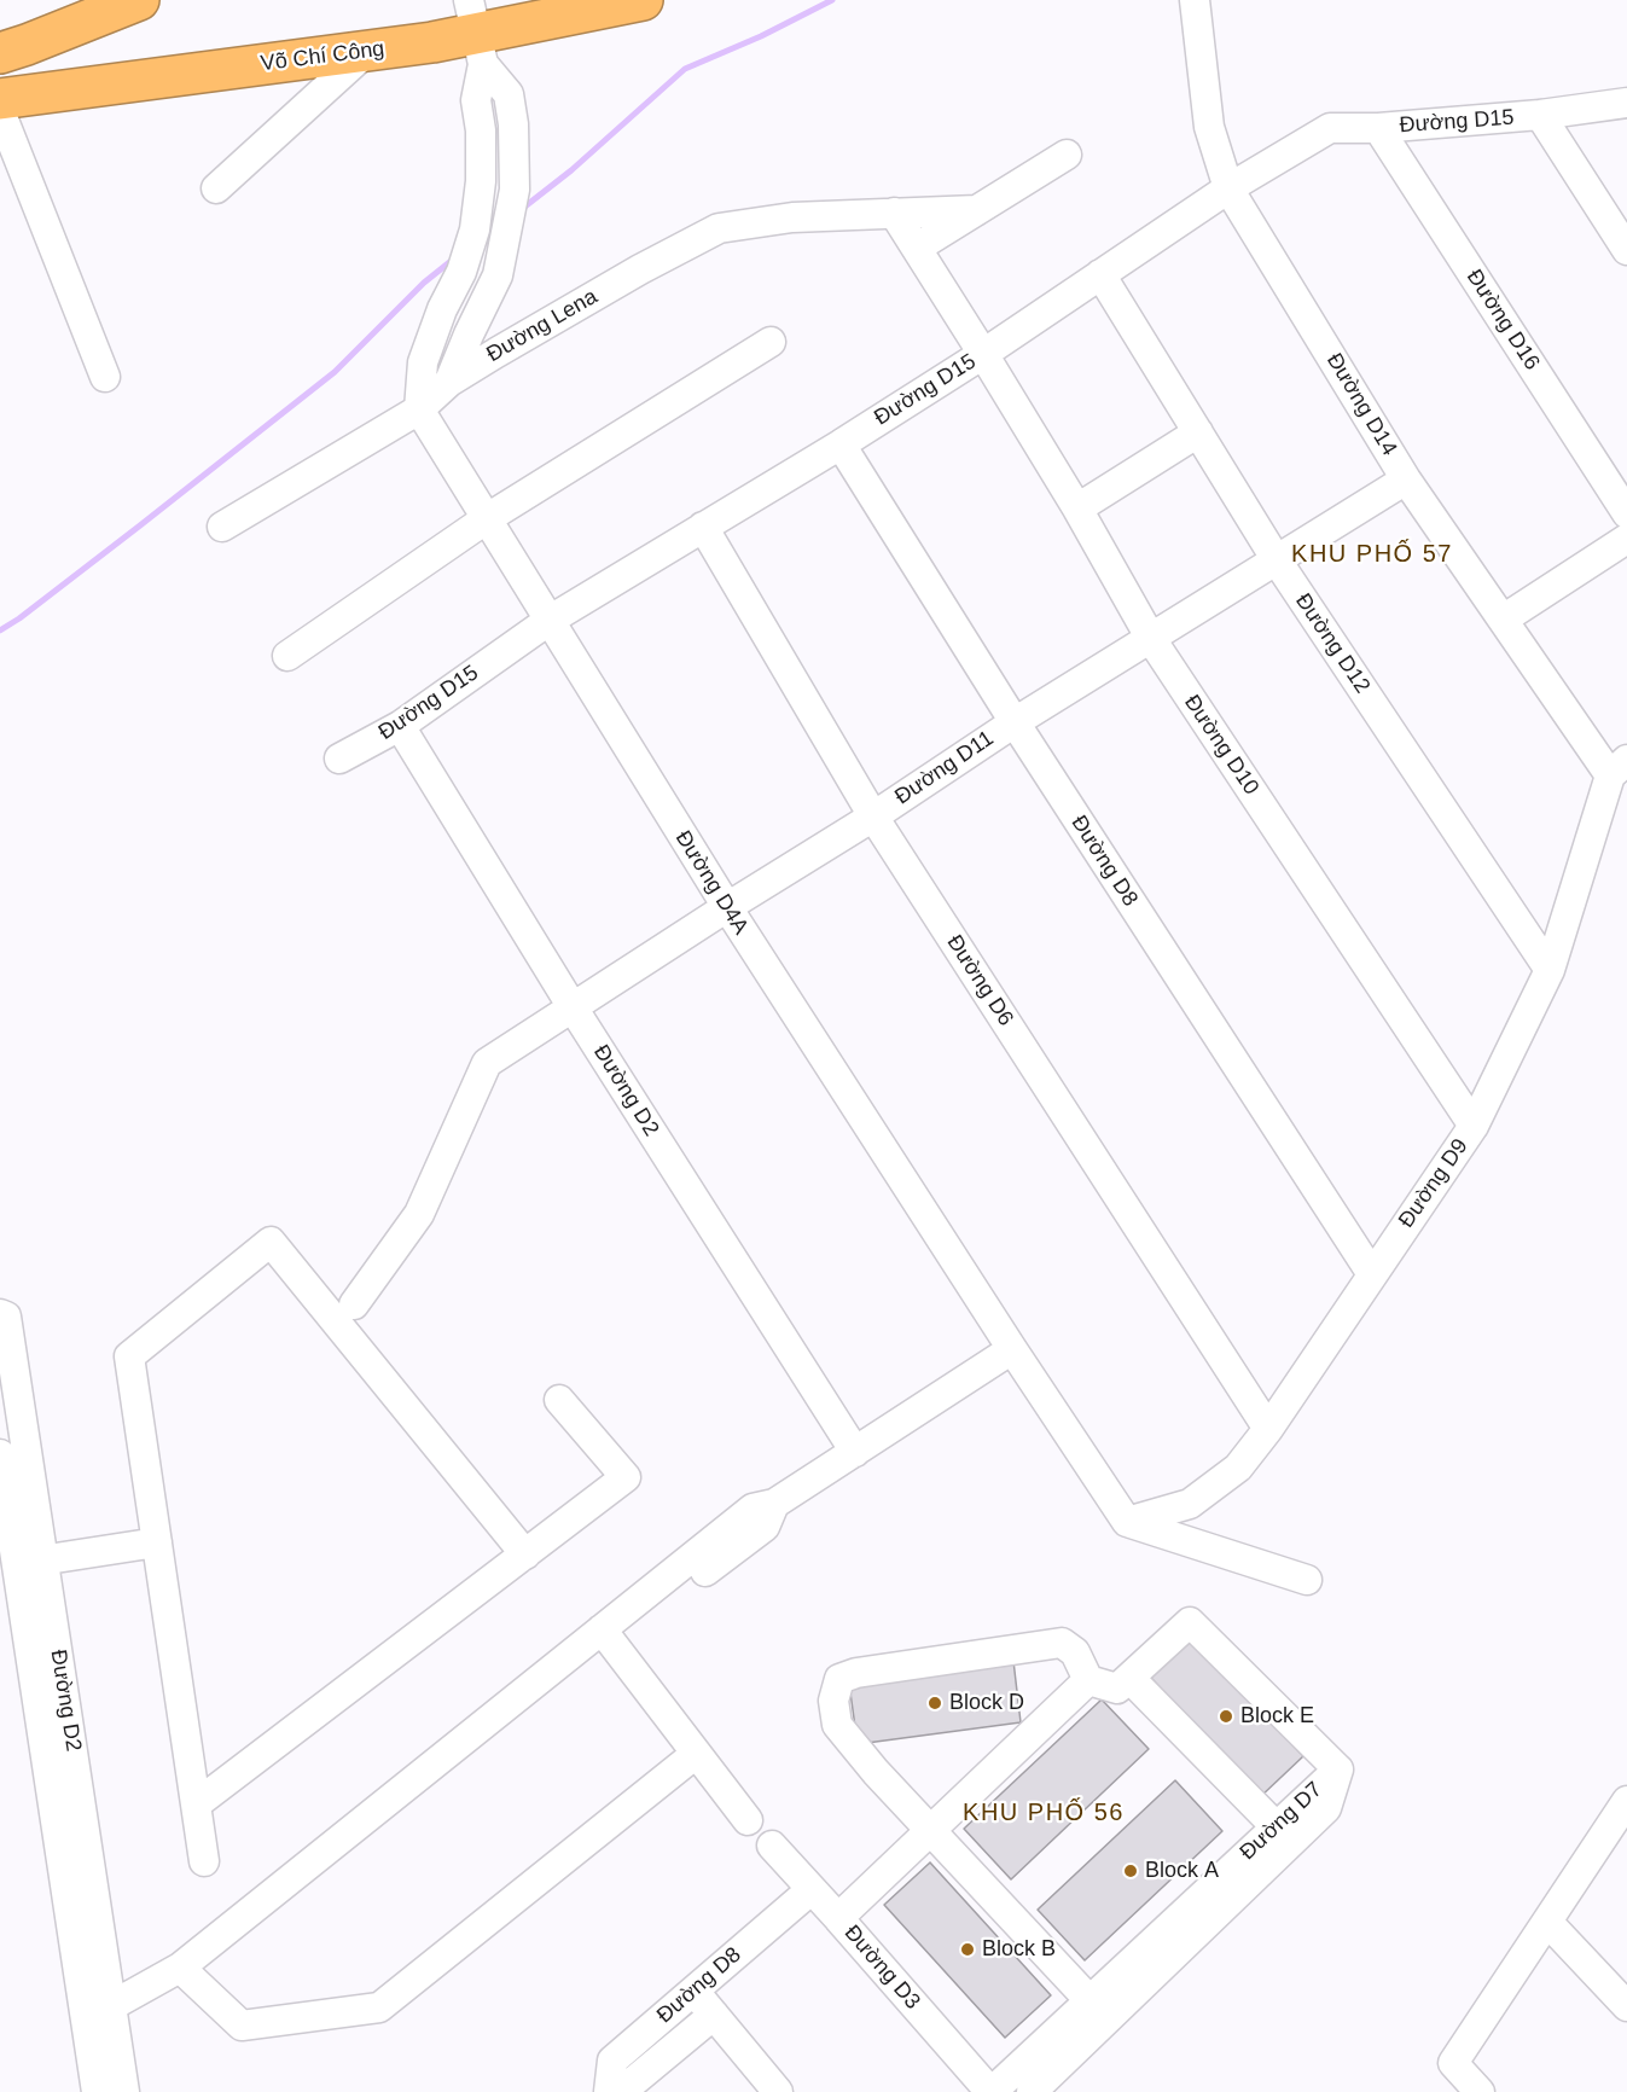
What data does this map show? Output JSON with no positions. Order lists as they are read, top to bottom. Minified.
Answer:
{"streets":{"highway":["Võ Chí Công"],"street":["Đường D15","Đường D16","Đường Lena","Đường D14","Đường D12","Đường D10","Đường D11","Đường D8","Đường D4A","Đường D6","Đường D2","Đường D9","Đường D7","Đường D3"]},"crossings":[["Đường D15","Đường D16"],["Đường D15","Đường D14"],["Đường D15","Đường D12"],["Đường D15","Đường D10"],["Đường D15","Đường D8"],["Đường D15","Đường D4A"],["Đường D15","Đường D6"],["Đường D15","Đường D2"],["Đường Lena","Đường D10"],["Đường Lena","Đường D4A"],["Đường D14","Đường D11"],["Đường D14","Đường D9"],["Đường D12","Đường D11"],["Đường D12","Đường D9"],["Đường D10","Đường D11"],["Đường D10","Đường D9"],["Đường D11","Đường D8"],["Đường D11","Đường D4A"],["Đường D11","Đường D6"],["Đường D11","Đường D2"],["Đường D8","Đường D9"],["Đường D8","Đường D3"],["Đường D4A","Đường D9"],["Đường D6","Đường D9"],["Đường D7","Đường D3"]],"districts":["KHU PHỐ 57","KHU PHỐ 56"],"places":["Block D","Block E","Block A","Block B"]}
